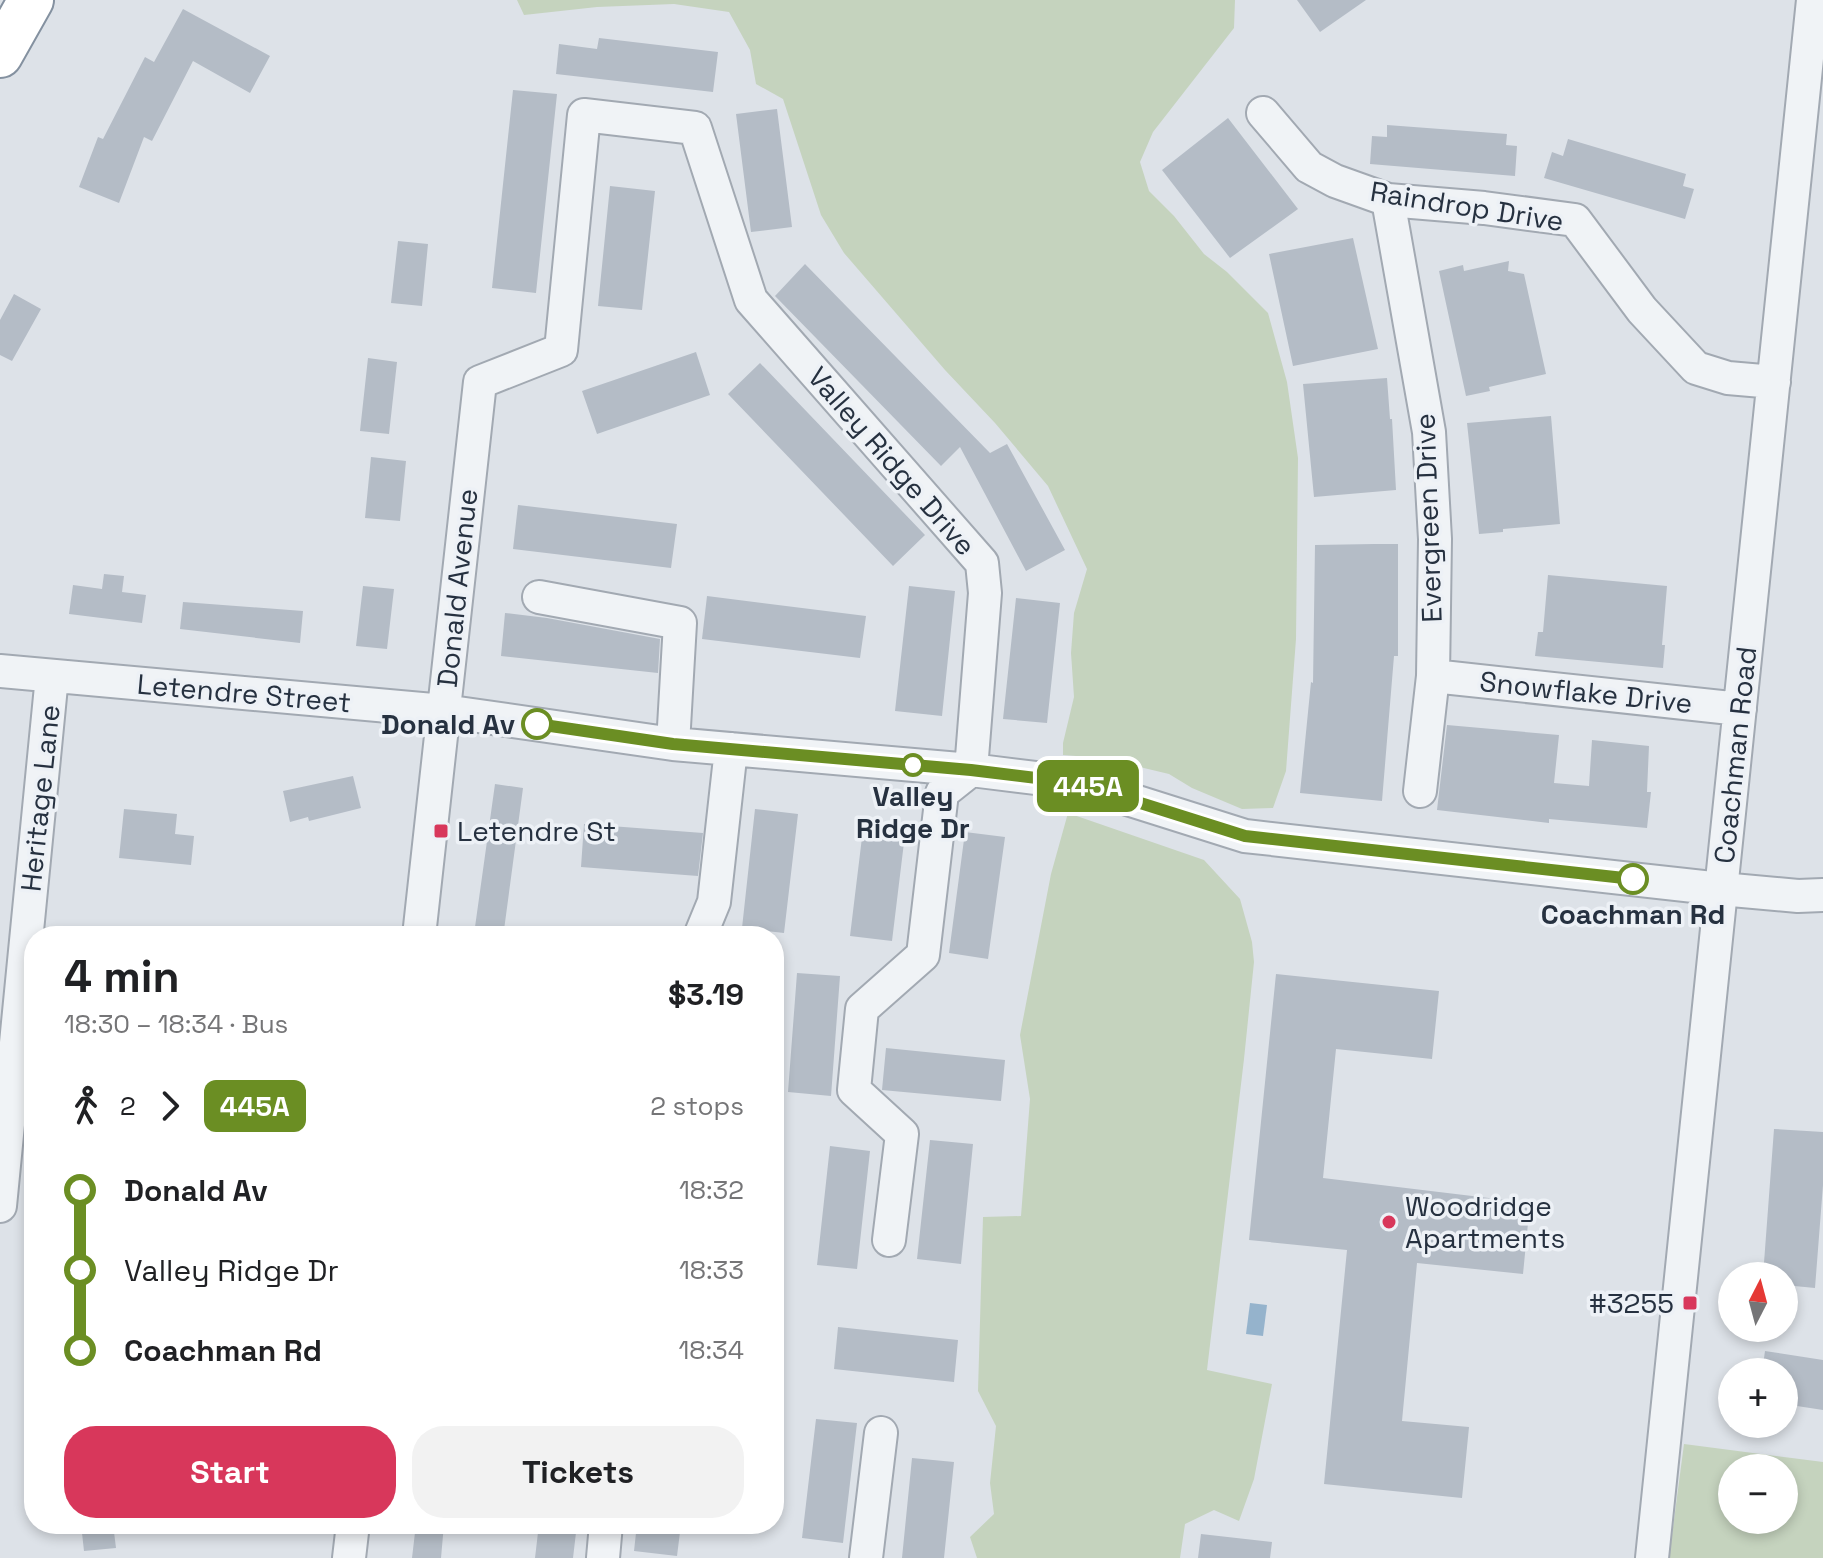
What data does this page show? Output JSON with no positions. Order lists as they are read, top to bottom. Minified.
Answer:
{"streets":{"street":["Raindrop Drive","Valley Ridge Drive","Evergreen Drive","Donald Avenue","Snowflake Drive","Letendre Street","Coachman Road","Heritage Lane"]},"crossings":[["Raindrop Drive","Evergreen Drive"],["Raindrop Drive","Coachman Road"],["Valley Ridge Drive","Donald Avenue"],["Valley Ridge Drive","Letendre Street"],["Evergreen Drive","Snowflake Drive"],["Donald Avenue","Letendre Street"],["Snowflake Drive","Coachman Road"],["Letendre Street","Coachman Road"],["Letendre Street","Heritage Lane"]],"places":{"other":["Donald Av","Valley Ridge Dr","Coachman Rd","Woodridge Apartments"],"transit":["Letendre St","#3255"]},"lines":["bus line 445A"],"north":"top","page":{"on_map":"445A","heading":["4 min","18:30 – 18:34 · Bus","$3.19"],"legs":["2","445A","2 stops"],"list":[{"name":"Donald Av","value":"18:32"},{"name":"Valley Ridge Dr","value":"18:33"},{"name":"Coachman Rd","value":"18:34"}],"map_buttons":["+","−"],"buttons":["Start","Tickets"]}}
